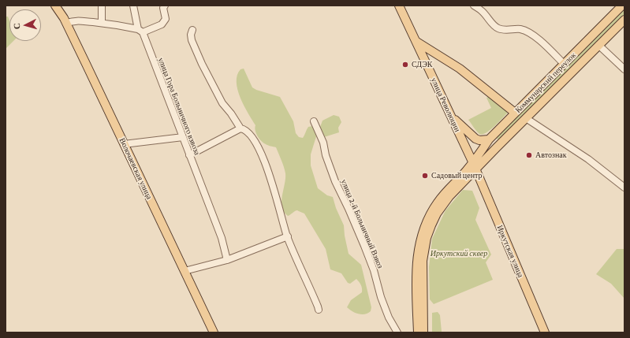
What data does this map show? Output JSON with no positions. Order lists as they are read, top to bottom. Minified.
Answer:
{"streets":{"main road":["Коммунарский переулок","улица Революции","Волочаевская улица","Иркутская улица"],"street":["улица Гора Больничного взвоза","улица 2-й Больничный Взвоз"]},"crossings":[["Коммунарский переулок","улица Революции"],["Коммунарский переулок","Иркутская улица"],["улица Революции","Иркутская улица"]],"parks":["Иркутский сквер"],"places":["СДЭК","Автознак","Садовый центр"],"north":"left"}
